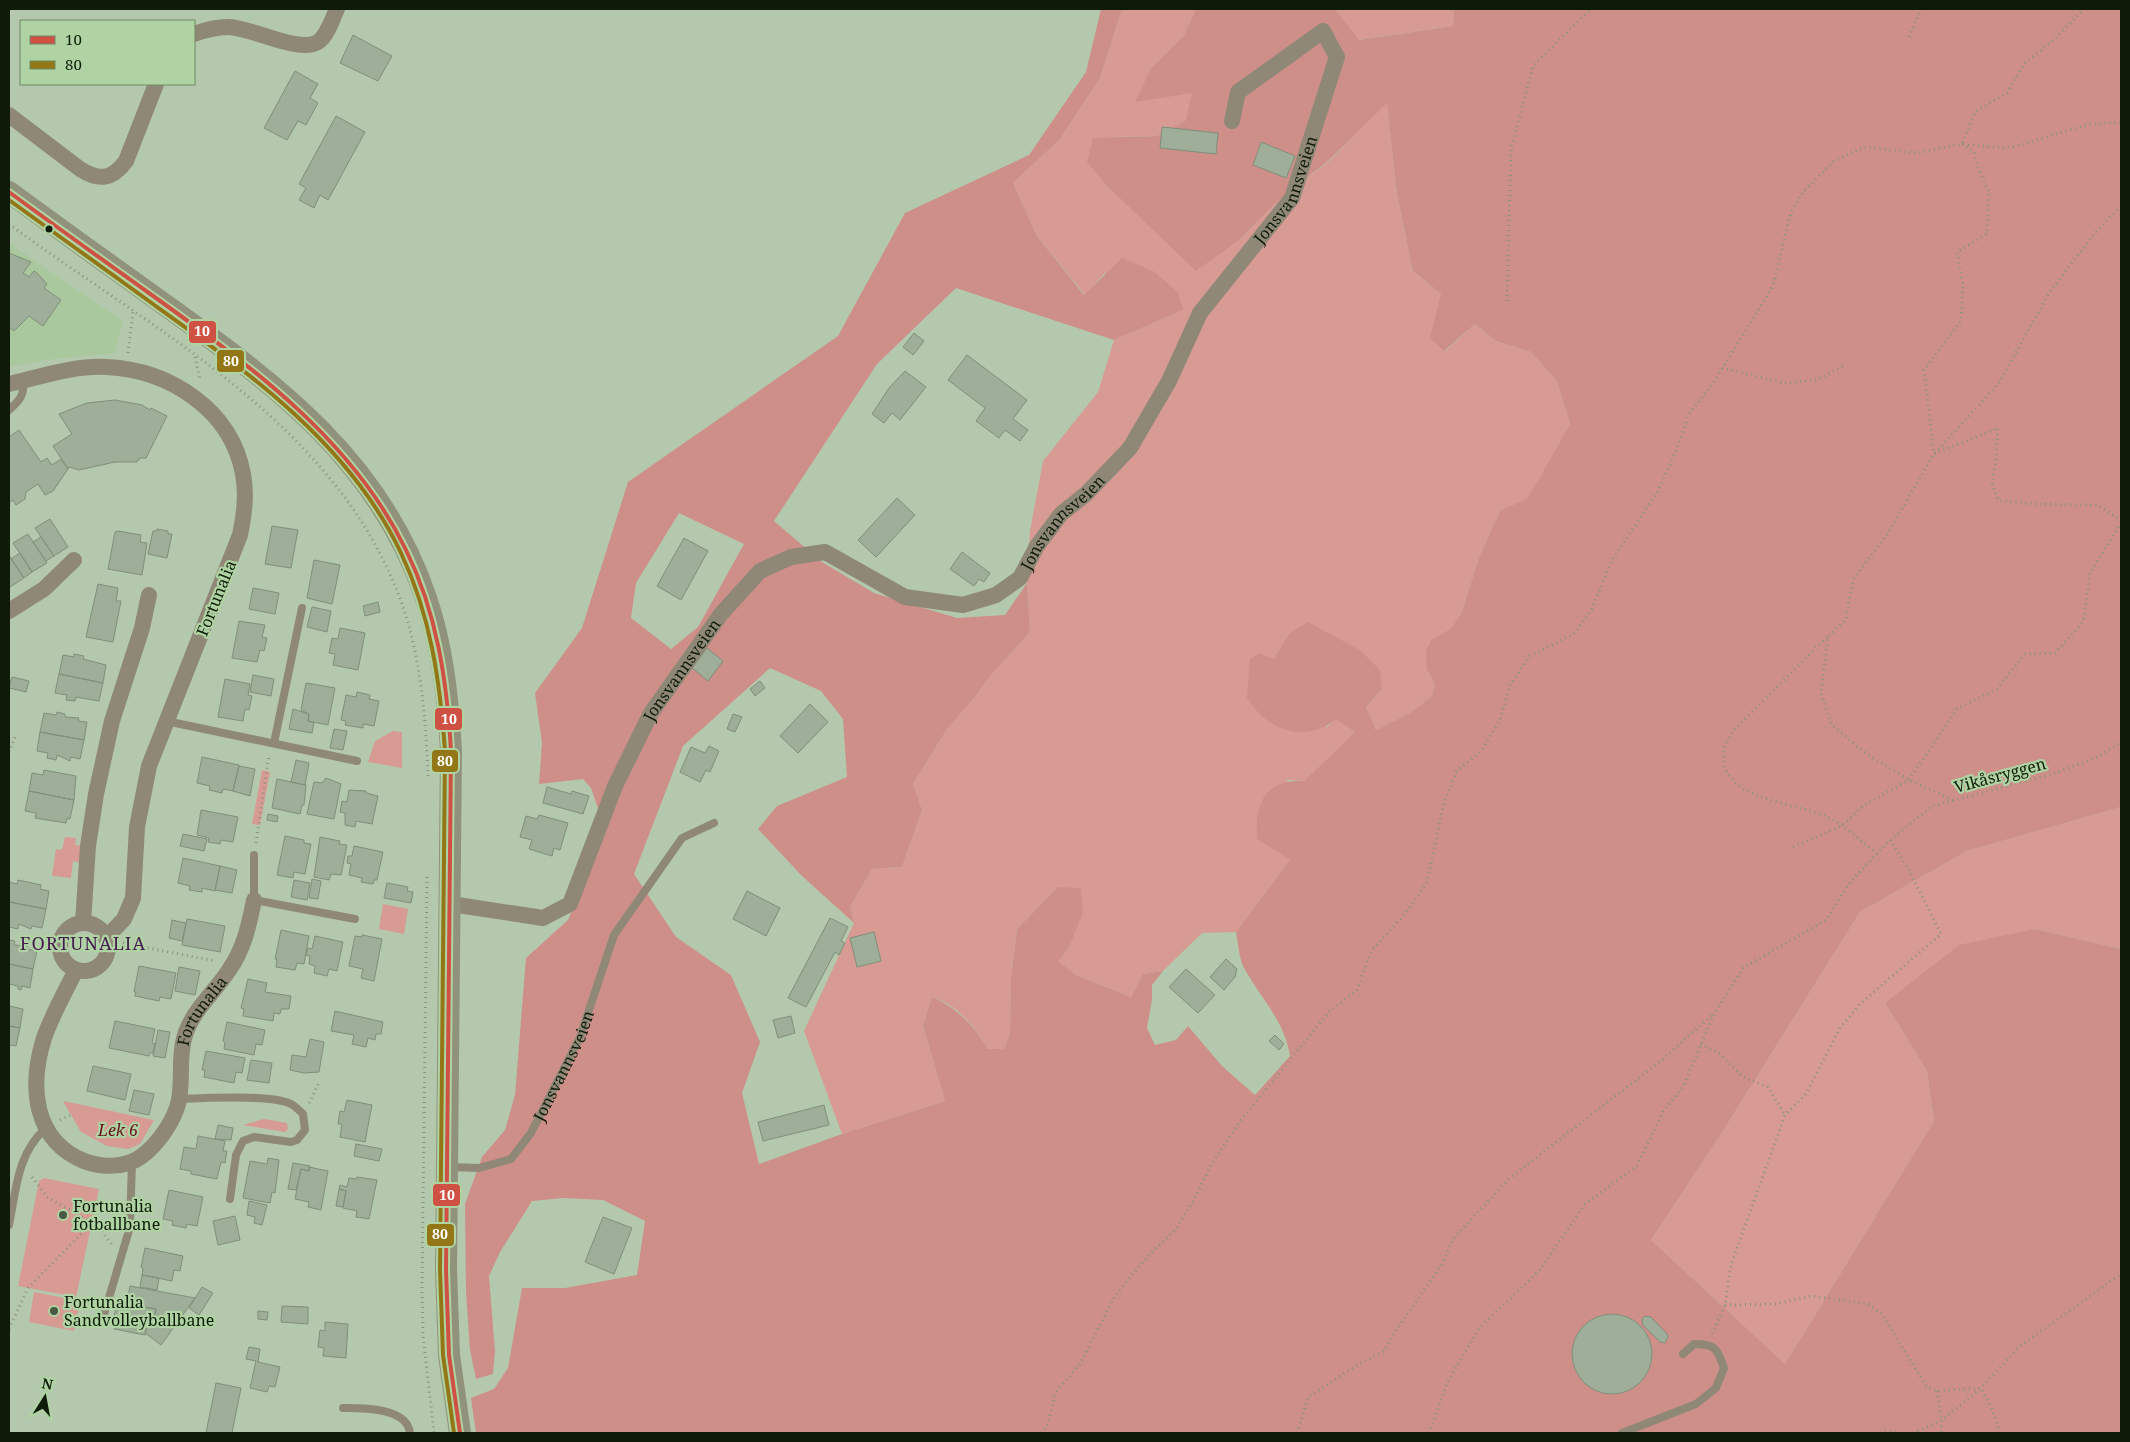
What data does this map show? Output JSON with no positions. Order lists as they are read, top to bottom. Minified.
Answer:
{"streets":{"street":["Jonsvannsveien","Fortunalia"],"path":["Vikåsryggen"]},"districts":["FORTUNALIA"],"parks":["Lek 6"],"places":["Fortunalia fotballbane","Fortunalia Sandvolleyballbane"],"lines":["transit line 10","transit line 80"],"legend":["10","80"],"north":"top"}
